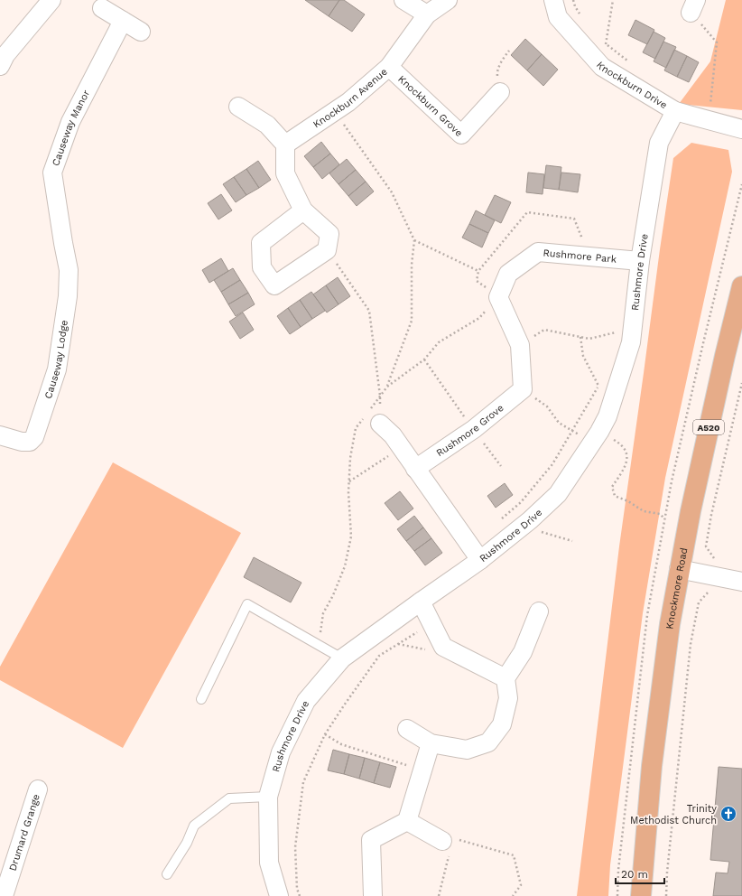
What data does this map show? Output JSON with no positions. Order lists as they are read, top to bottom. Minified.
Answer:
{"streets":{"main road":["A520","Knockmore Road"],"street":["Knockburn Drive","Knockburn Avenue","Knockburn Grove","Causeway Manor","Rushmore Park","Rushmore Drive","Causeway Lodge","Rushmore Grove","Drumard Grange"]},"crossings":[["Knockburn Drive","Rushmore Drive"],["Knockburn Avenue","Knockburn Grove"],["Causeway Manor","Causeway Lodge"],["Rushmore Park","Rushmore Drive"]],"places":{"church":["Trinity Methodist Church"]},"scale_bar":"20 m"}
